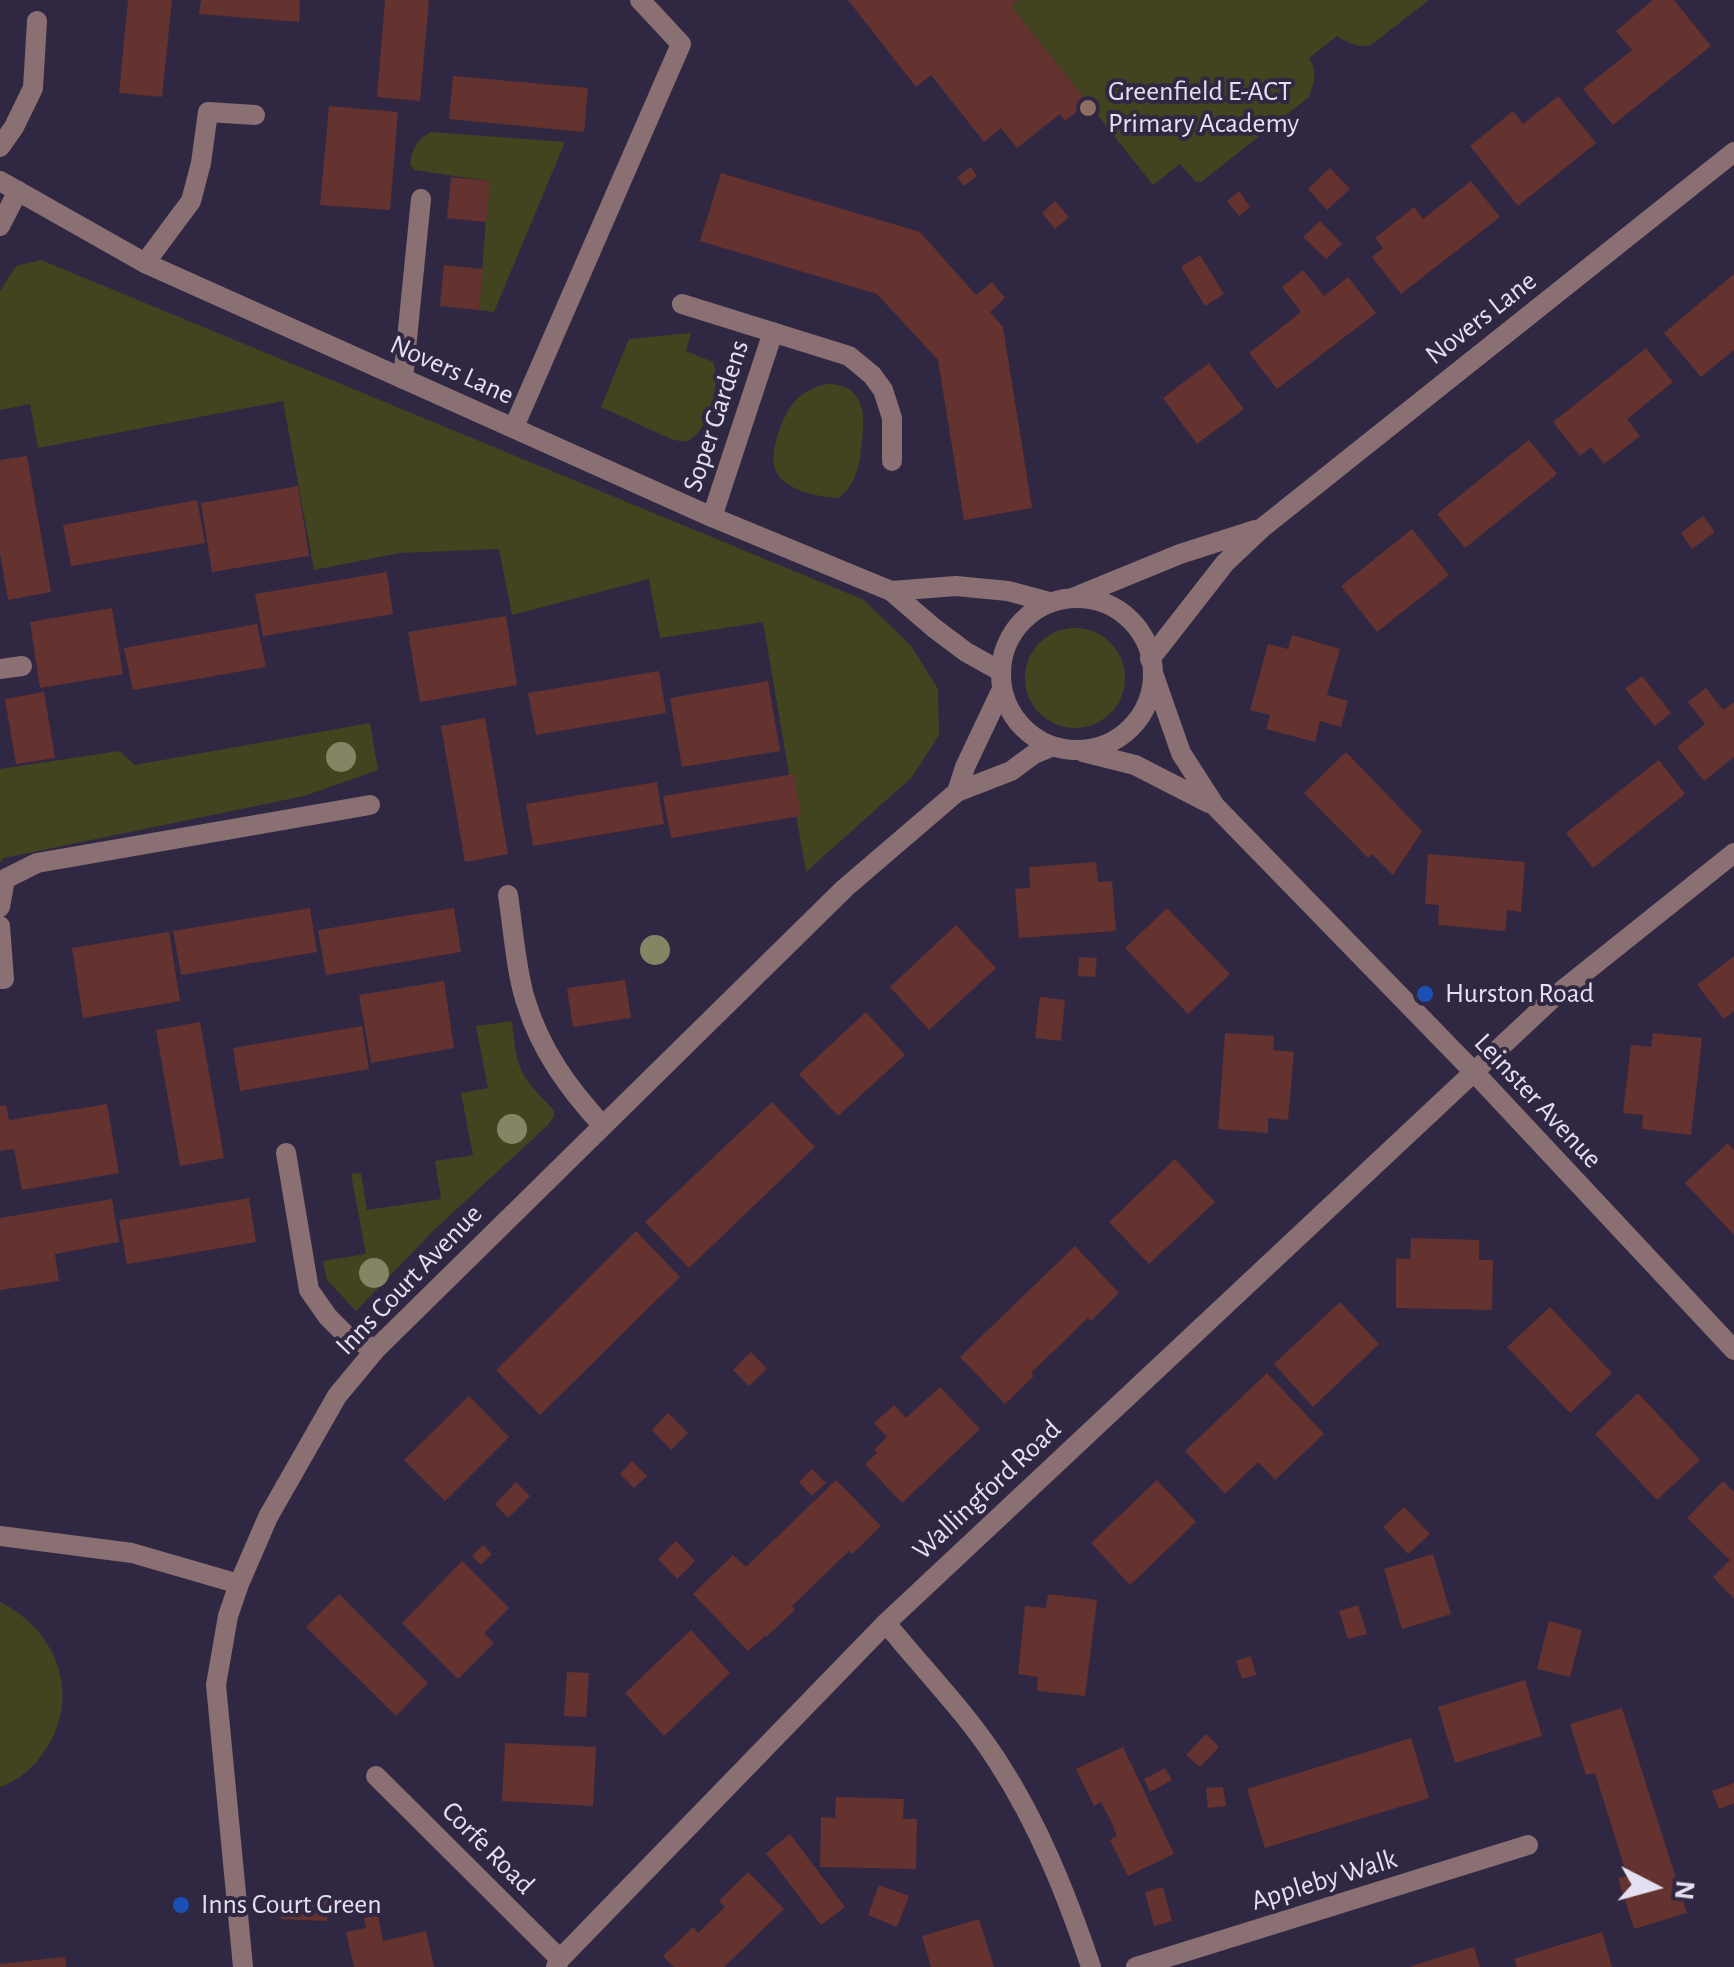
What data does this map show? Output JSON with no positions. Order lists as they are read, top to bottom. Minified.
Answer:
{"streets":{"street":["Novers Lane","Soper Gardens","Leinster Avenue","Inns Court Avenue","Wallingford Road","Corfe Road","Appleby Walk"]},"crossings":[["Novers Lane","Soper Gardens"],["Novers Lane","Leinster Avenue"],["Novers Lane","Inns Court Avenue"],["Leinster Avenue","Inns Court Avenue"],["Leinster Avenue","Wallingford Road"],["Wallingford Road","Corfe Road"]],"places":["Greenfield E-ACT Primary Academy","Hurston Road","Inns Court Green"],"north":"right"}
